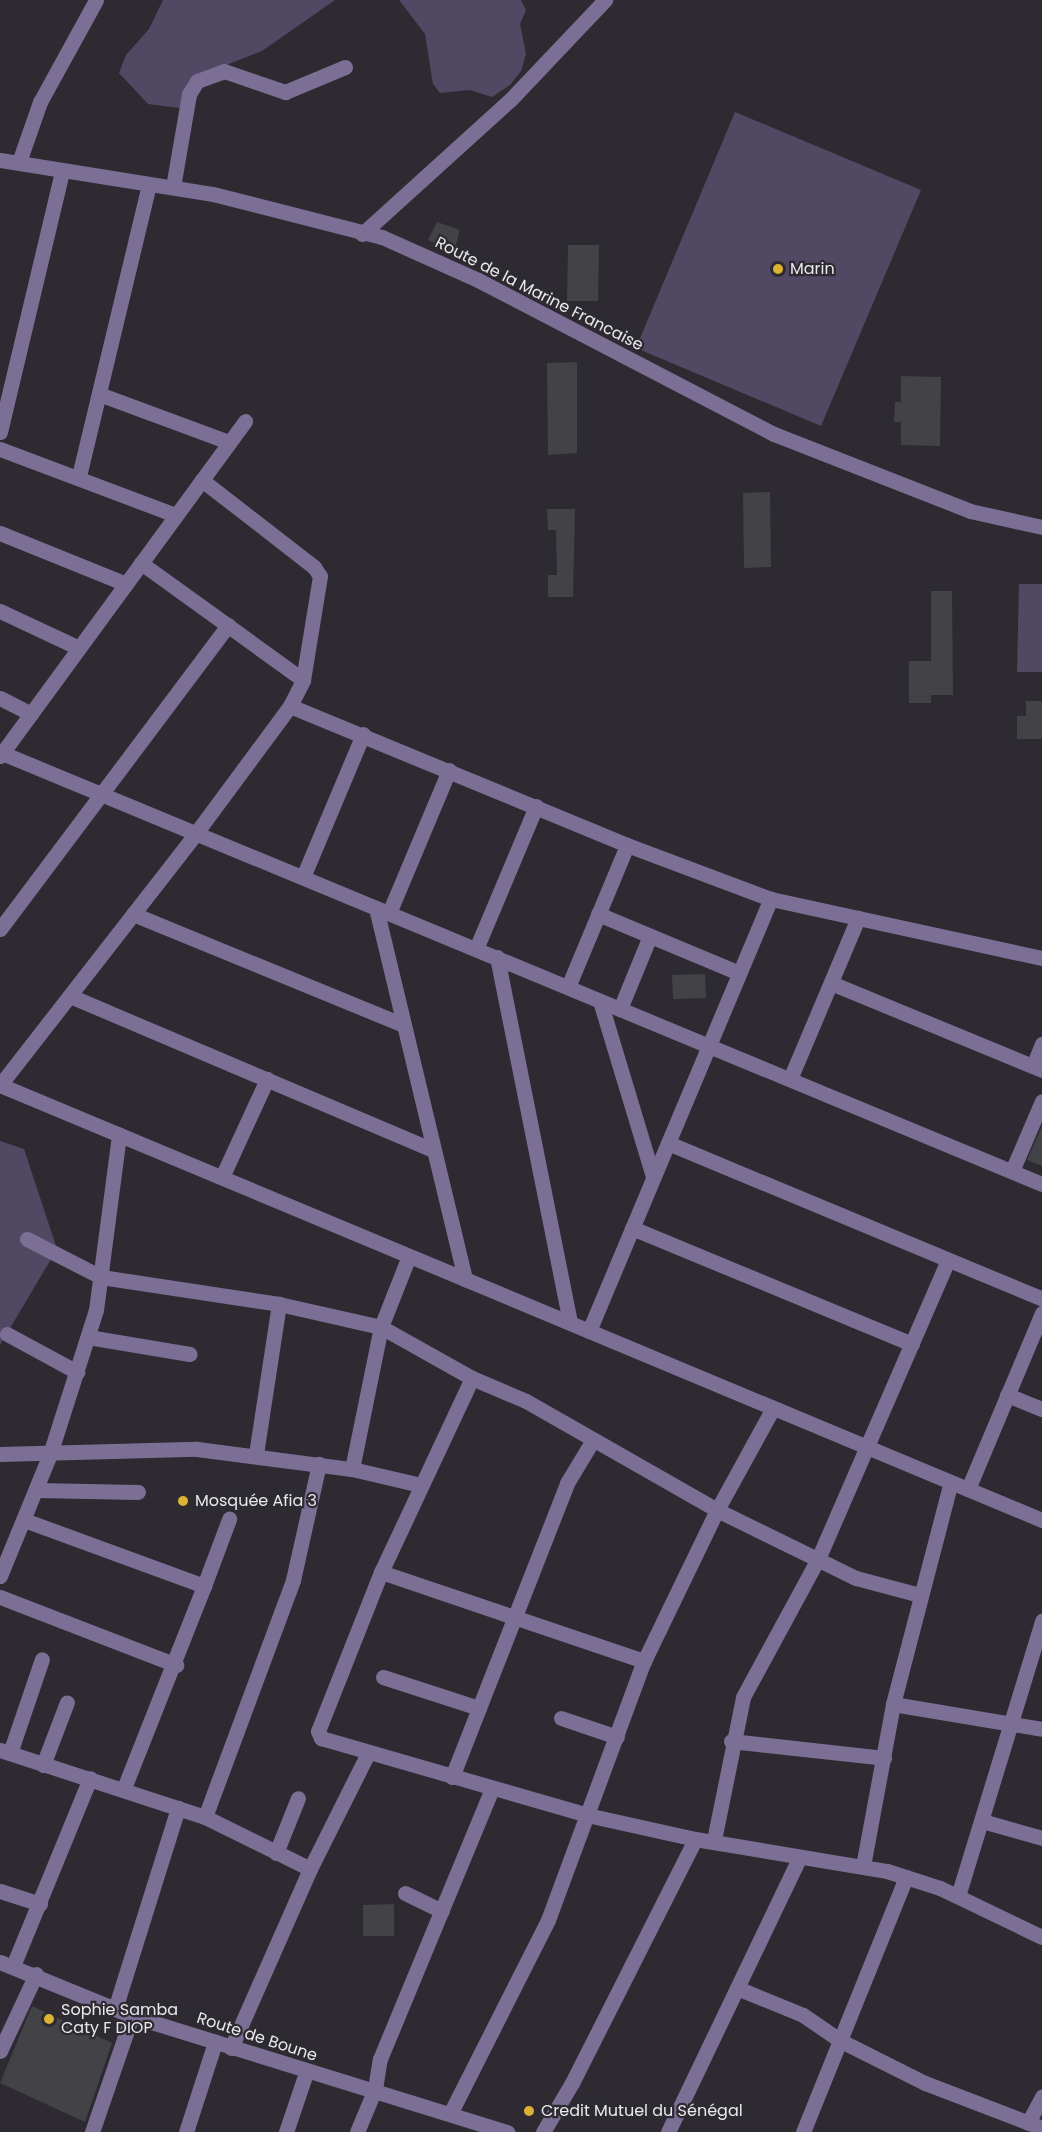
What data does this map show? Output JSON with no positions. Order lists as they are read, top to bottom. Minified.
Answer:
{"streets":{"street":["Route de la Marine Francaise","Route de Boune"]},"places":["Marin","Mosquée Afia 3","Sophie Samba Caty F DIOP","Credit Mutuel du Sénégal"]}
